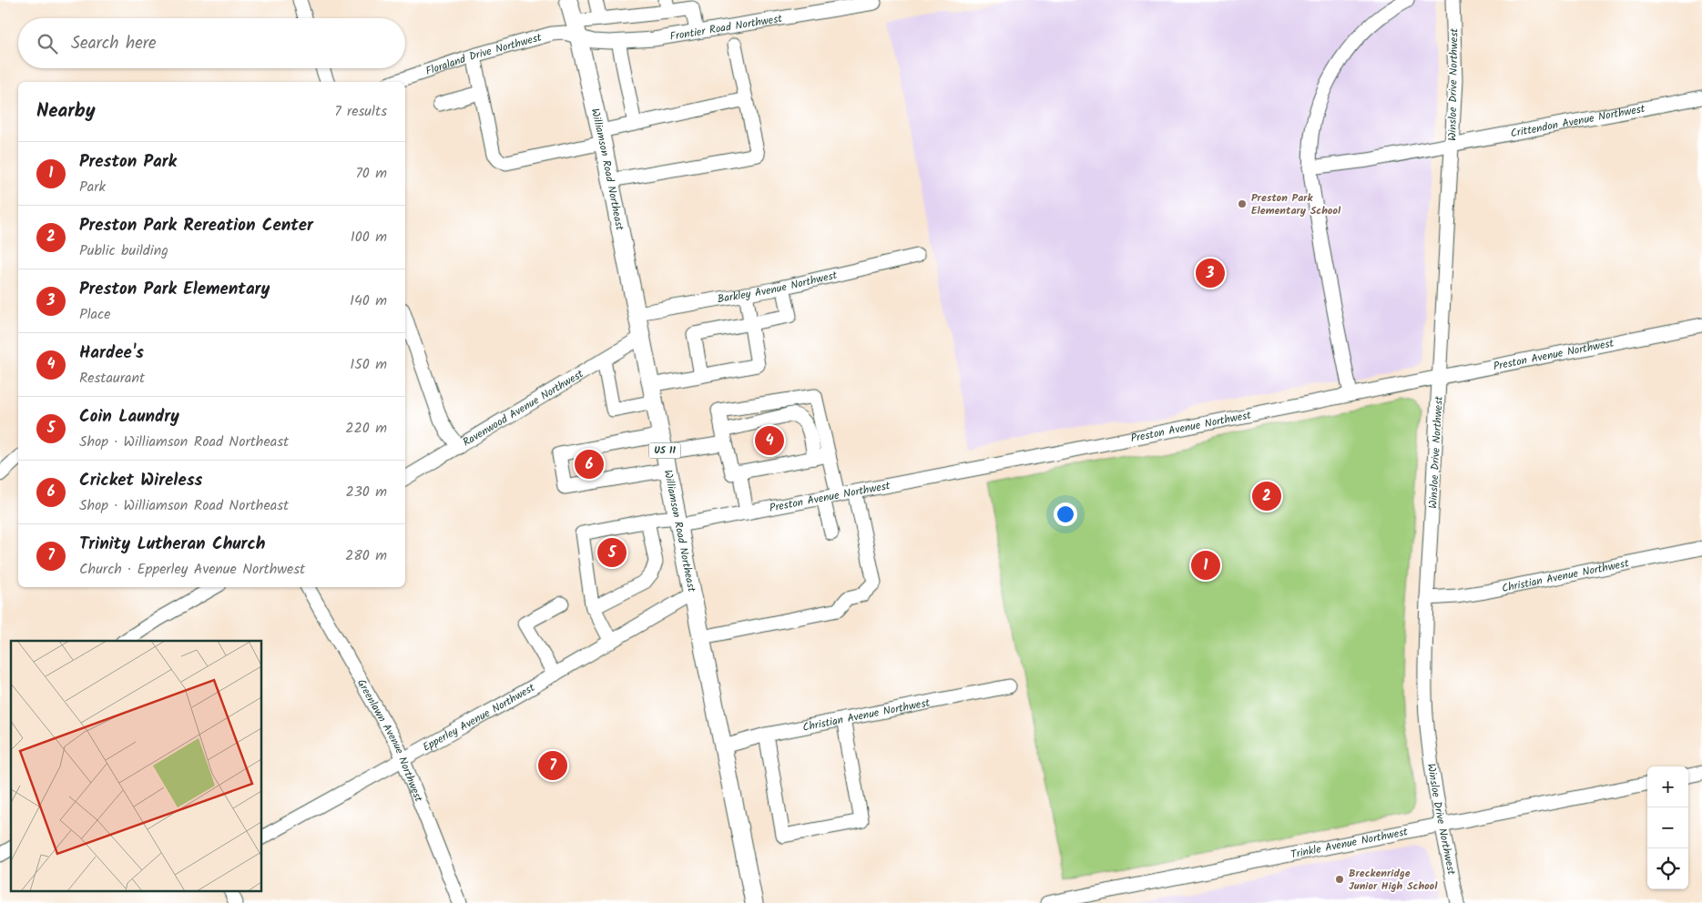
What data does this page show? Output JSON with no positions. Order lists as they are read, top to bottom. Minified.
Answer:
{"streets":{"main road":["Williamson Road Northeast","US 11"],"street":["Frontier Road Northwest","Floraland Drive Northwest","Winsloe Drive Northwest","Crittendon Avenue Northwest","Barkley Avenue Northwest","Preston Avenue Northwest","Ravenwood Avenue Northwest","Christian Avenue Northwest","Epperley Avenue Northwest","Greenlawn Avenue Northwest","Trinkle Avenue Northwest"]},"crossings":[["Frontier Road Northwest","Floraland Drive Northwest"],["Frontier Road Northwest","Williamson Road Northeast"],["Floraland Drive Northwest","Williamson Road Northeast"],["Winsloe Drive Northwest","Crittendon Avenue Northwest"],["Winsloe Drive Northwest","Preston Avenue Northwest"],["Winsloe Drive Northwest","Christian Avenue Northwest"],["Winsloe Drive Northwest","Trinkle Avenue Northwest"],["Williamson Road Northeast","Barkley Avenue Northwest"],["Williamson Road Northeast","Preston Avenue Northwest"],["Williamson Road Northeast","Ravenwood Avenue Northwest"],["Williamson Road Northeast","Christian Avenue Northwest"],["Williamson Road Northeast","Epperley Avenue Northwest"],["Epperley Avenue Northwest","Greenlawn Avenue Northwest"]],"places":["Preston Park Elementary School","Breckenridge Junior High School"],"page":{"search":"Search here","heading":["Nearby","7 results"],"list":[{"mark":"1","name":"Preston Park","note":"Park","value":"70 m"},{"mark":"2","name":"Preston Park Rereation Center","note":"Public building","value":"100 m"},{"mark":"3","name":"Preston Park Elementary","note":"Place","value":"140 m"},{"mark":"4","name":"Hardee's","note":"Restaurant","value":"150 m"},{"mark":"5","name":"Coin Laundry","note":"Shop · Williamson Road Northeast","value":"220 m"},{"mark":"6","name":"Cricket Wireless","note":"Shop · Williamson Road Northeast","value":"230 m"},{"mark":"7","name":"Trinity Lutheran Church","note":"Church · Epperley Avenue Northwest","value":"280 m"}],"pins":["3","4","6","2","5","1","7"],"map_buttons":["+","−"]}}
